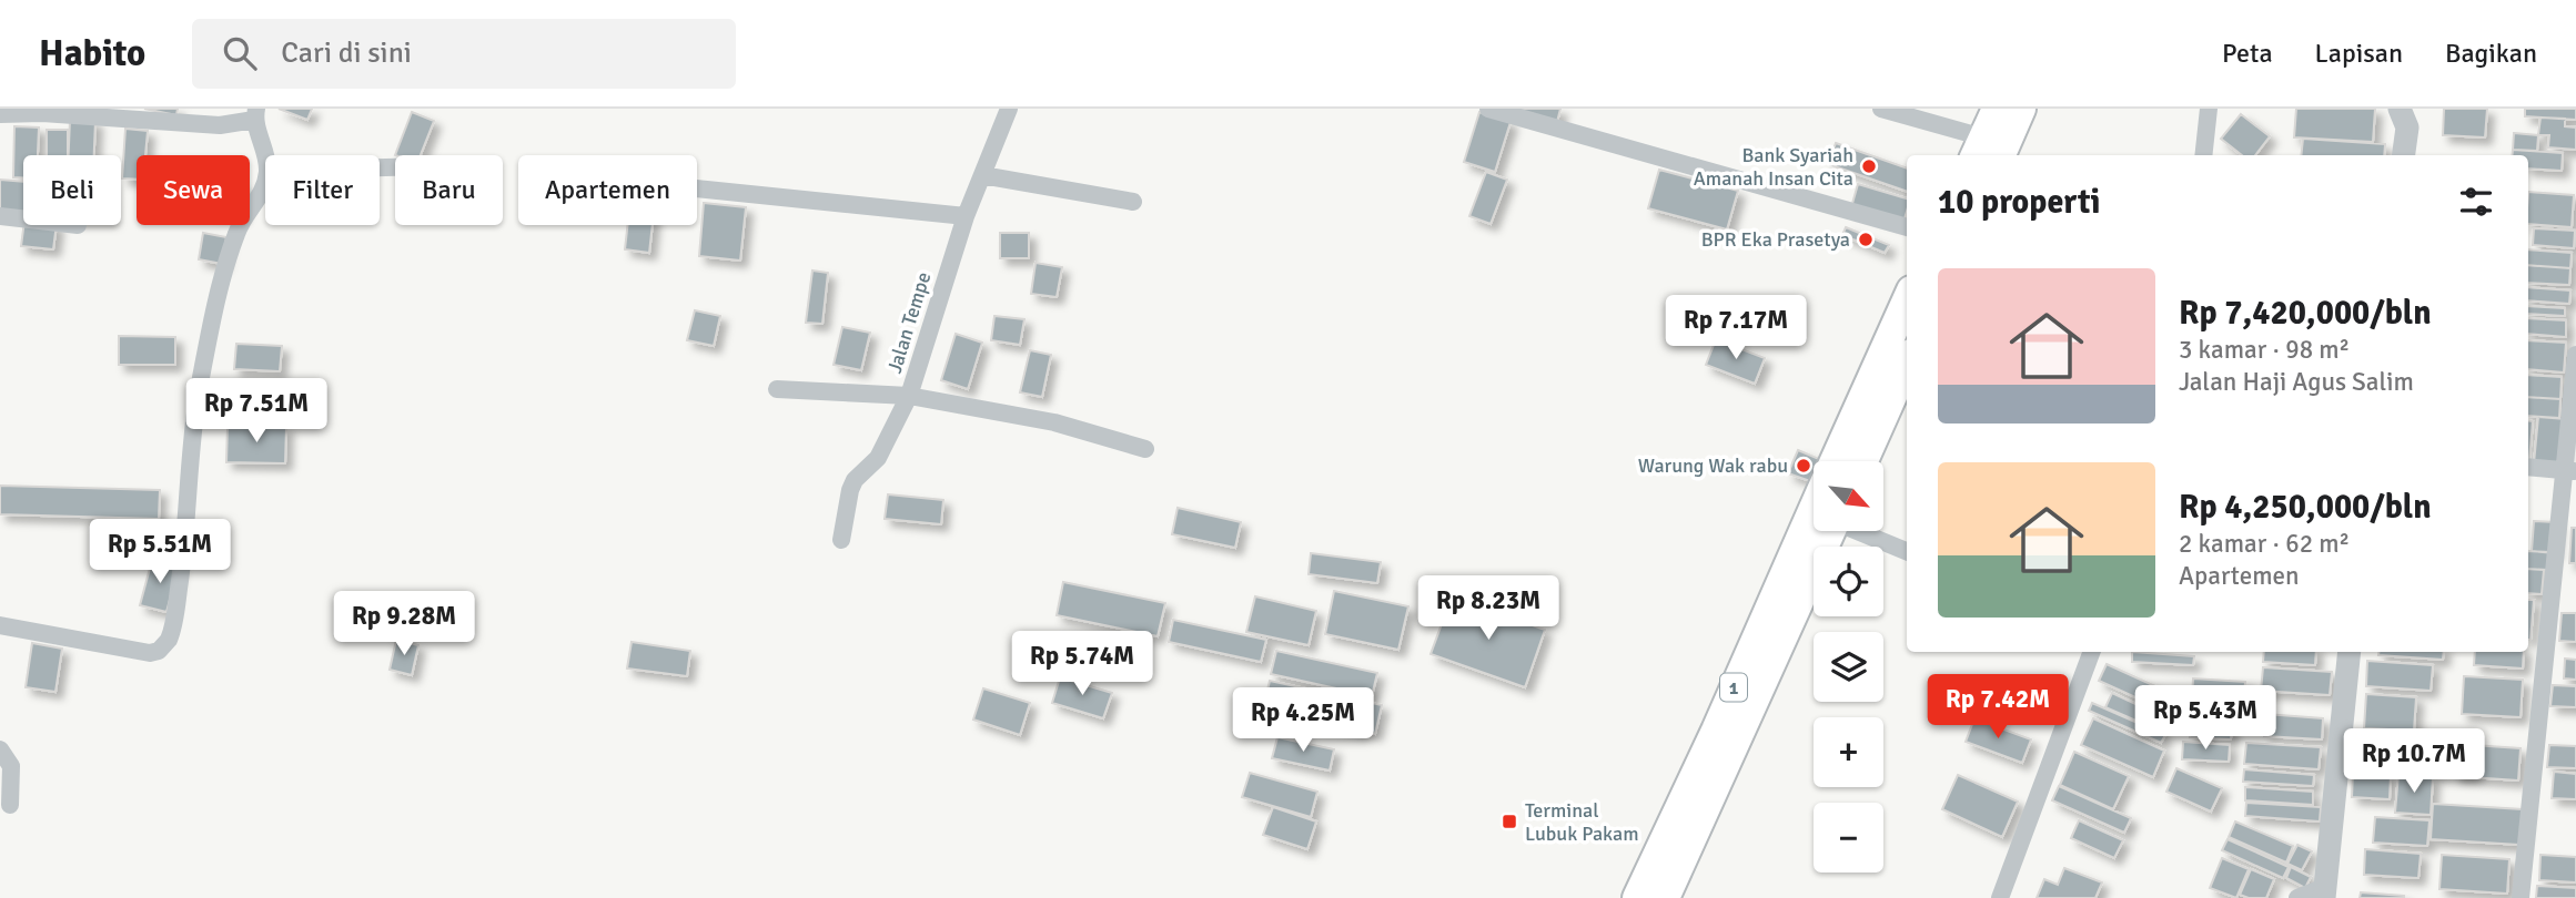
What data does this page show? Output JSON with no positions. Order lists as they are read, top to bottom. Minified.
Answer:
{"streets":{"highway":["1"],"street":["Jalan Tempe"]},"places":{"other":["Bank Syariah Amanah Insan Cita","BPR Eka Prasetya","Warung Wak rabu"],"transit":["Terminal Lubuk Pakam"]},"north":"bottom right","page":{"header":"Habito","search":"Cari di sini","nav":["Peta","Lapisan","Bagikan"],"chip":["Beli","Sewa","Filter","Baru","Apartemen"],"heading":"10 properti","list":[{"name":"Rp 7,420,000/bln","note":"3 kamar · 98 m² · Jalan Haji Agus Salim"},{"name":"Rp 4,250,000/bln","note":"2 kamar · 62 m² · Apartemen"}],"price":["Rp 7.17M","Rp 7.51M","Rp 5.51M","Rp 8.23M","Rp 9.28M","Rp 5.74M","Rp 7.42M","Rp 5.43M","Rp 4.25M","Rp 10.7M"],"map_buttons":["+","−"]}}
